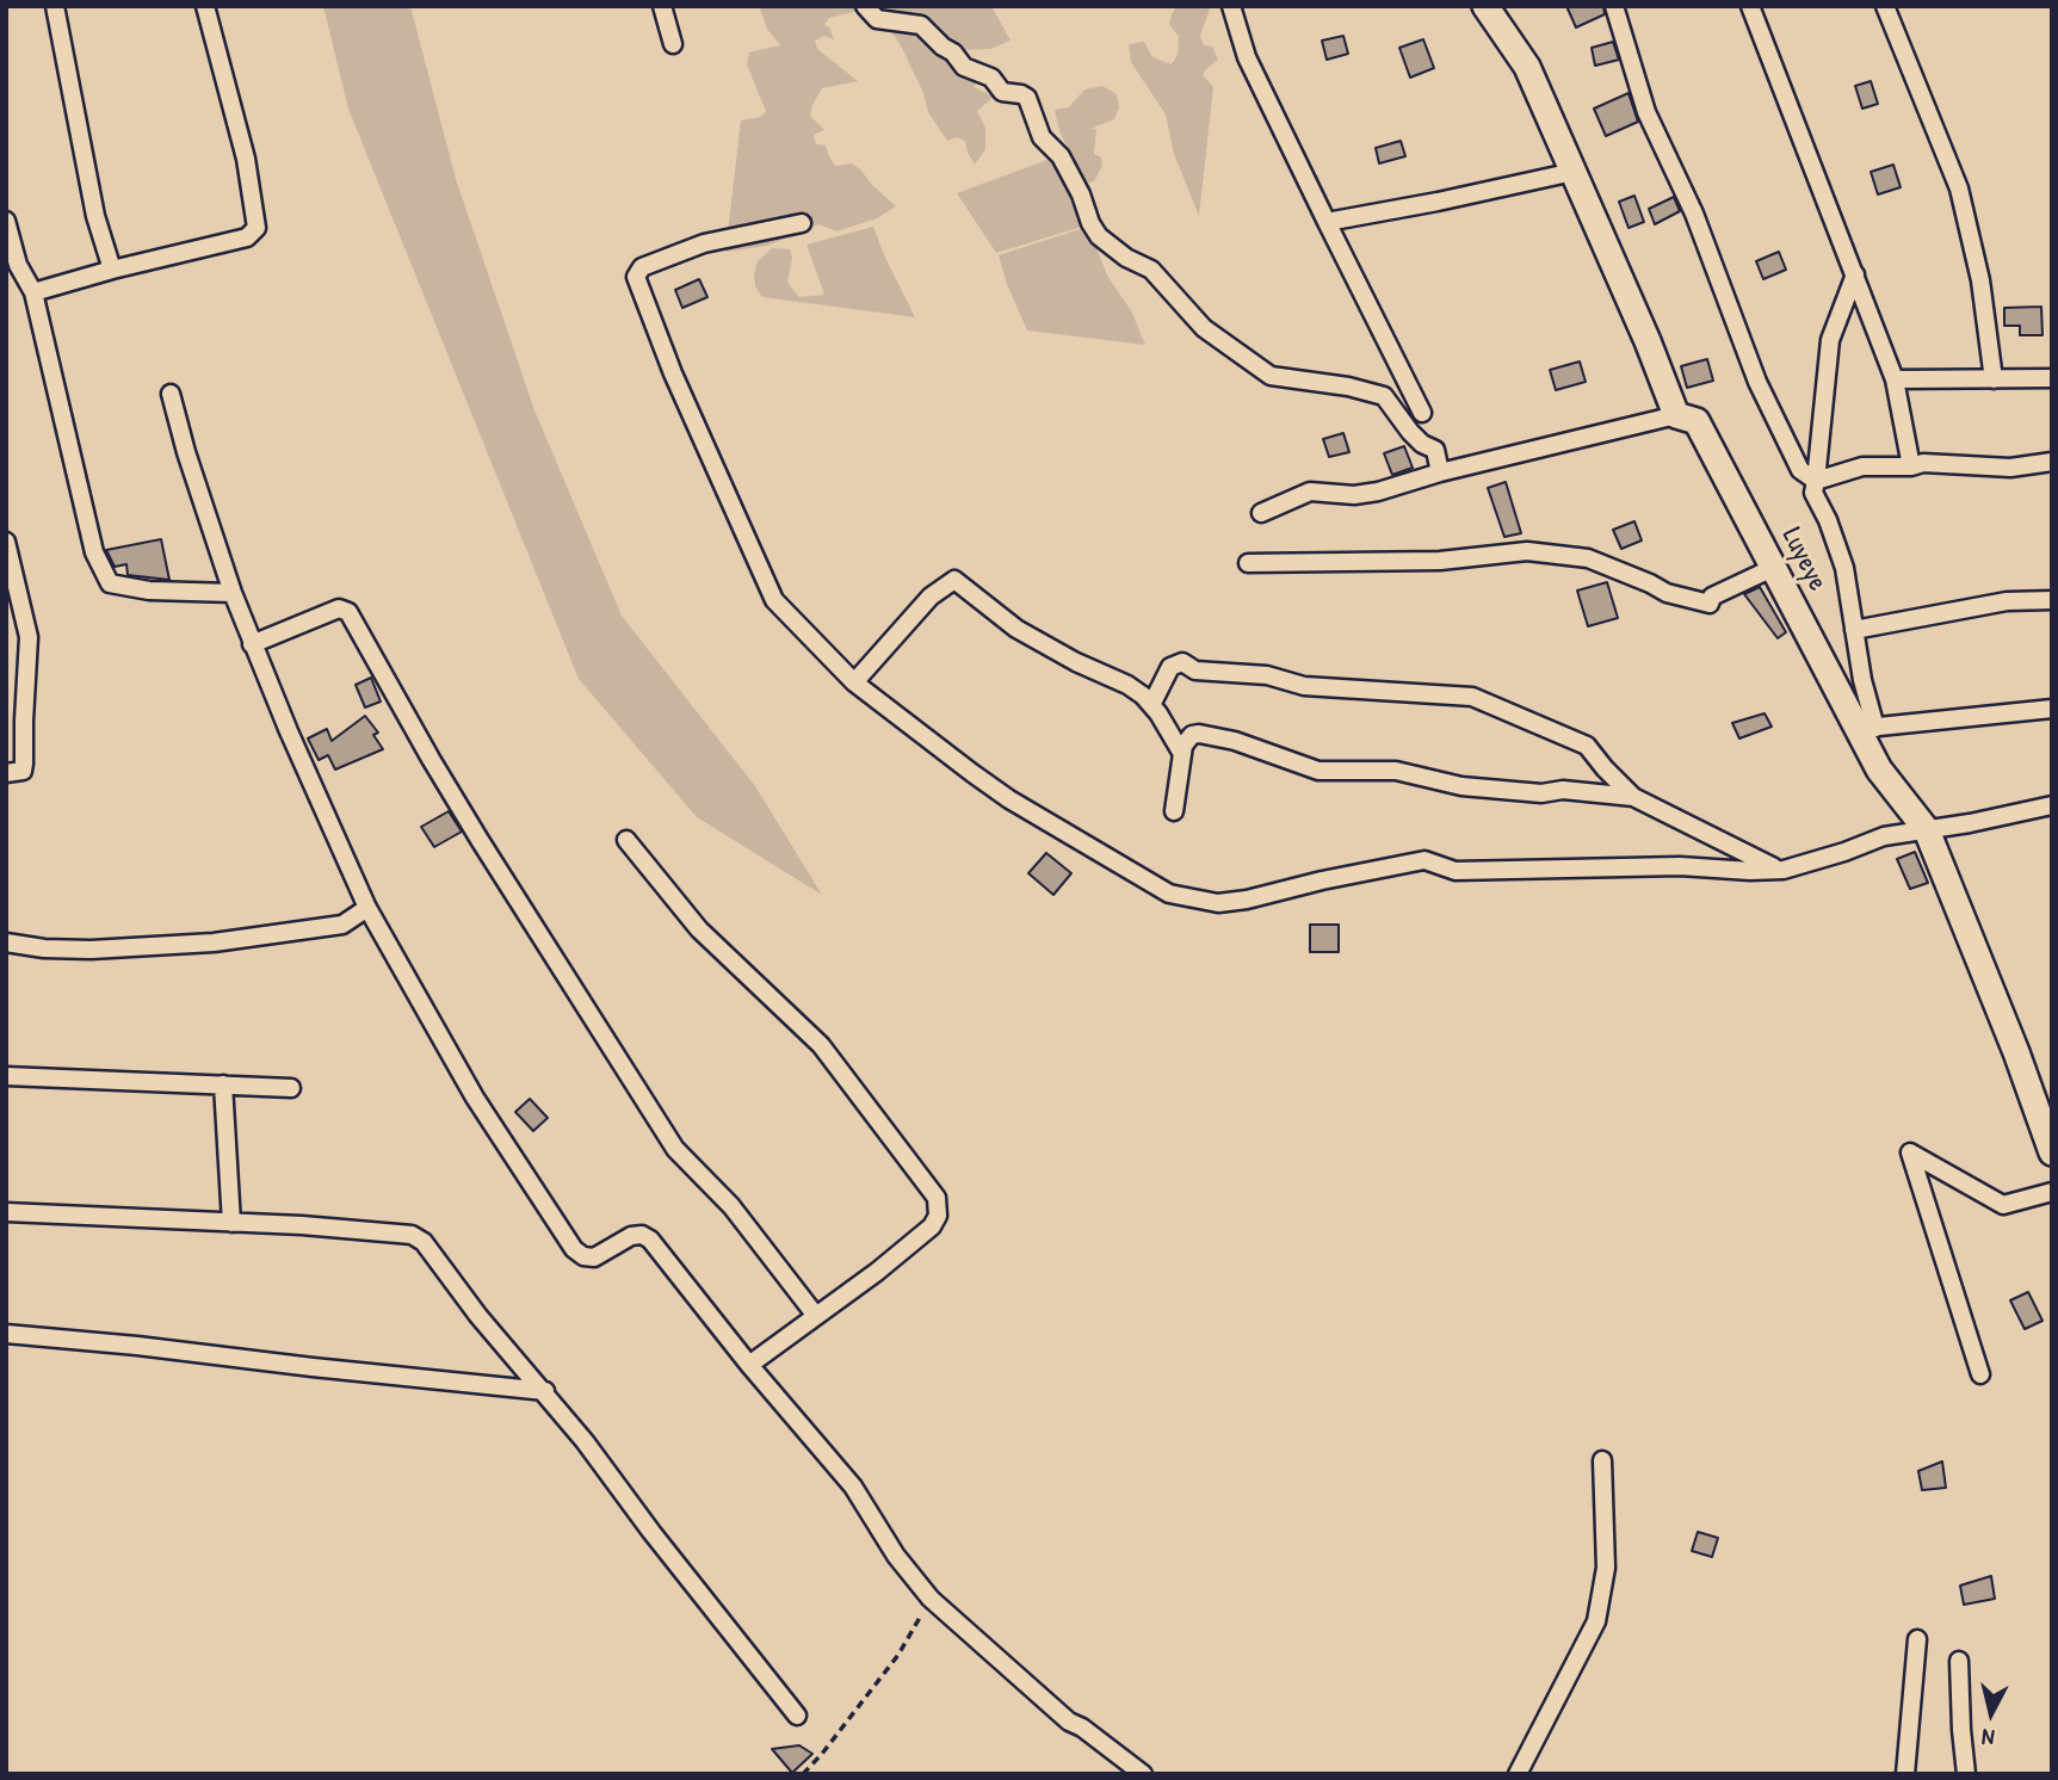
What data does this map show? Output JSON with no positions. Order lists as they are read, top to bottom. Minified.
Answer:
{"streets":{"street":["Luyeye"]},"north":"bottom"}
